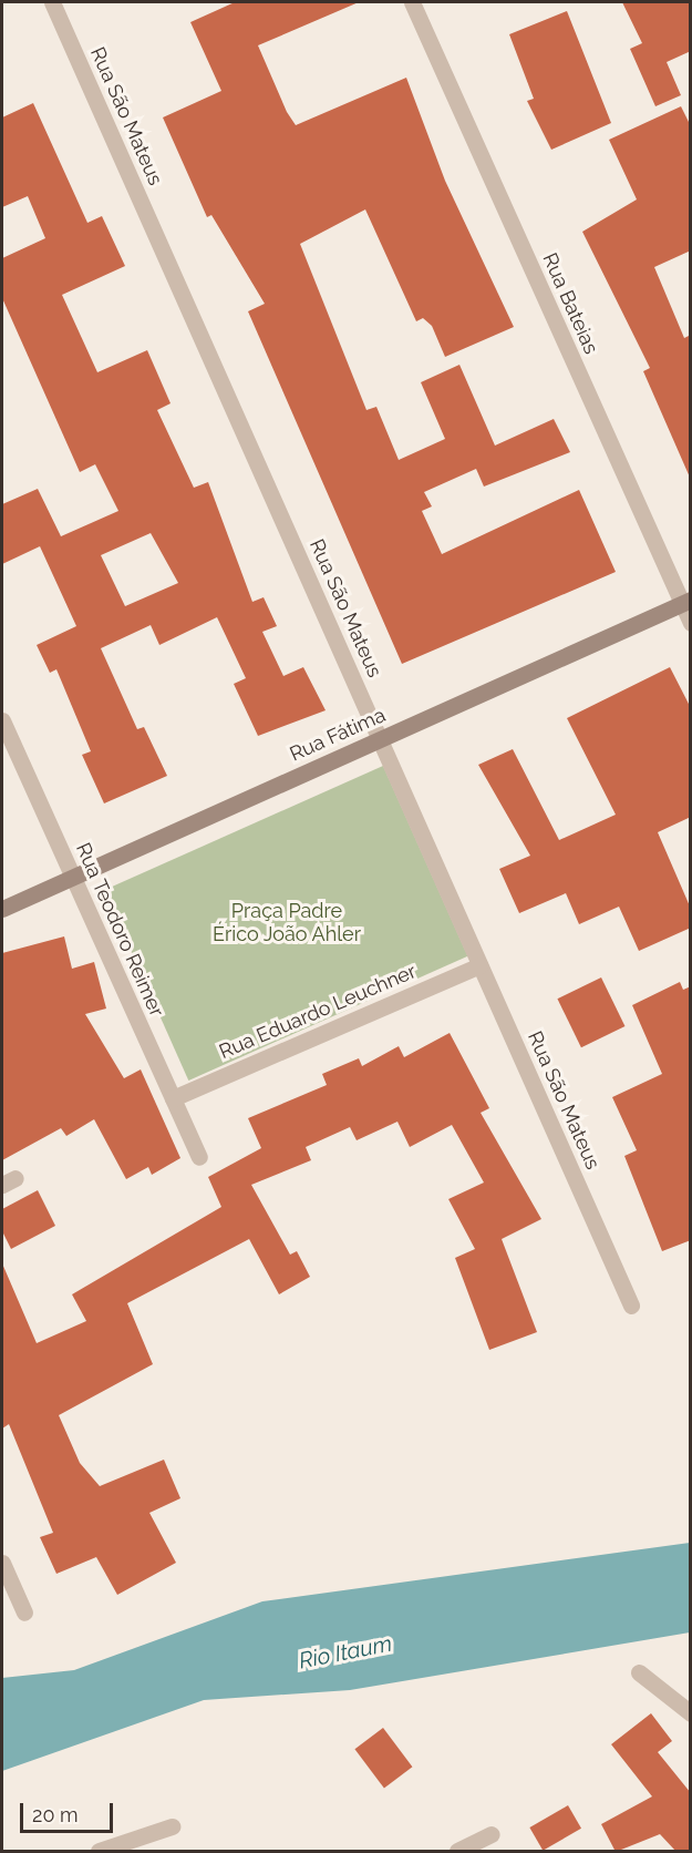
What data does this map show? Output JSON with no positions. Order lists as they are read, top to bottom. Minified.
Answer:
{"streets":{"main road":["Rua Fátima"],"street":["Rua São Mateus","Rua Bateias","Rua Teodoro Reimer","Rua Eduardo Leuchner"]},"crossings":[["Rua São Mateus","Rua Fátima"],["Rua São Mateus","Rua Eduardo Leuchner"],["Rua Bateias","Rua Fátima"],["Rua Fátima","Rua Teodoro Reimer"],["Rua Teodoro Reimer","Rua Eduardo Leuchner"]],"water":["Rio Itaum"],"parks":["Praça Padre Érico João Ahler"],"scale_bar":"20 m"}
